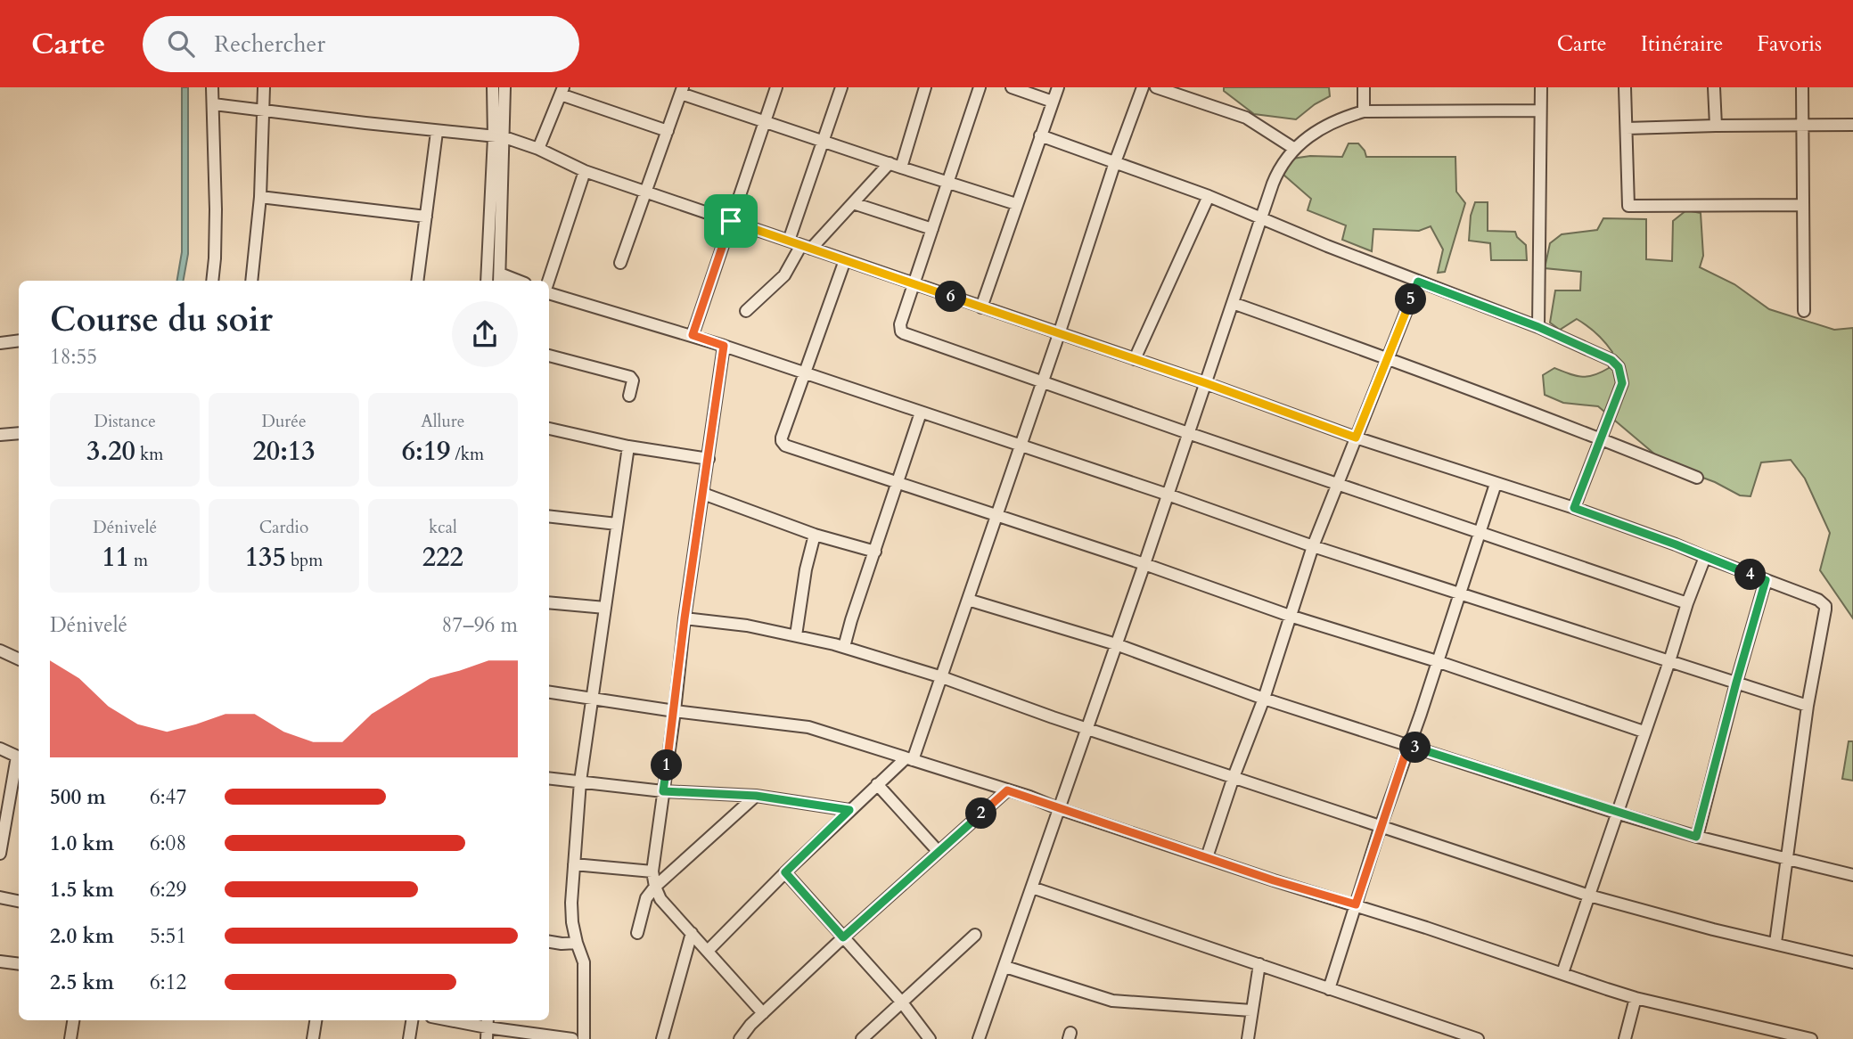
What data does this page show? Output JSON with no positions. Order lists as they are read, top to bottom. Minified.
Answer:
{"page":{"header":"Carte","search":"Rechercher","nav":["Carte","Itinéraire","Favoris"],"pins":["6","5","4","3","1","2"],"heading":["Course du soir","18:55"],"stats":[["Distance","3.20 km"],["Durée","20:13"],["Allure","6:19 /km"],["Dénivelé","11 m"],["Cardio","135 bpm"],["kcal","222"]],"chart":["Dénivelé","87–96 m"],"list":[{"name":"500 m","note":"6:47"},{"name":"1.0 km","note":"6:08"},{"name":"1.5 km","note":"6:29"},{"name":"2.0 km","note":"5:51"},{"name":"2.5 km","note":"6:12"}]}}
